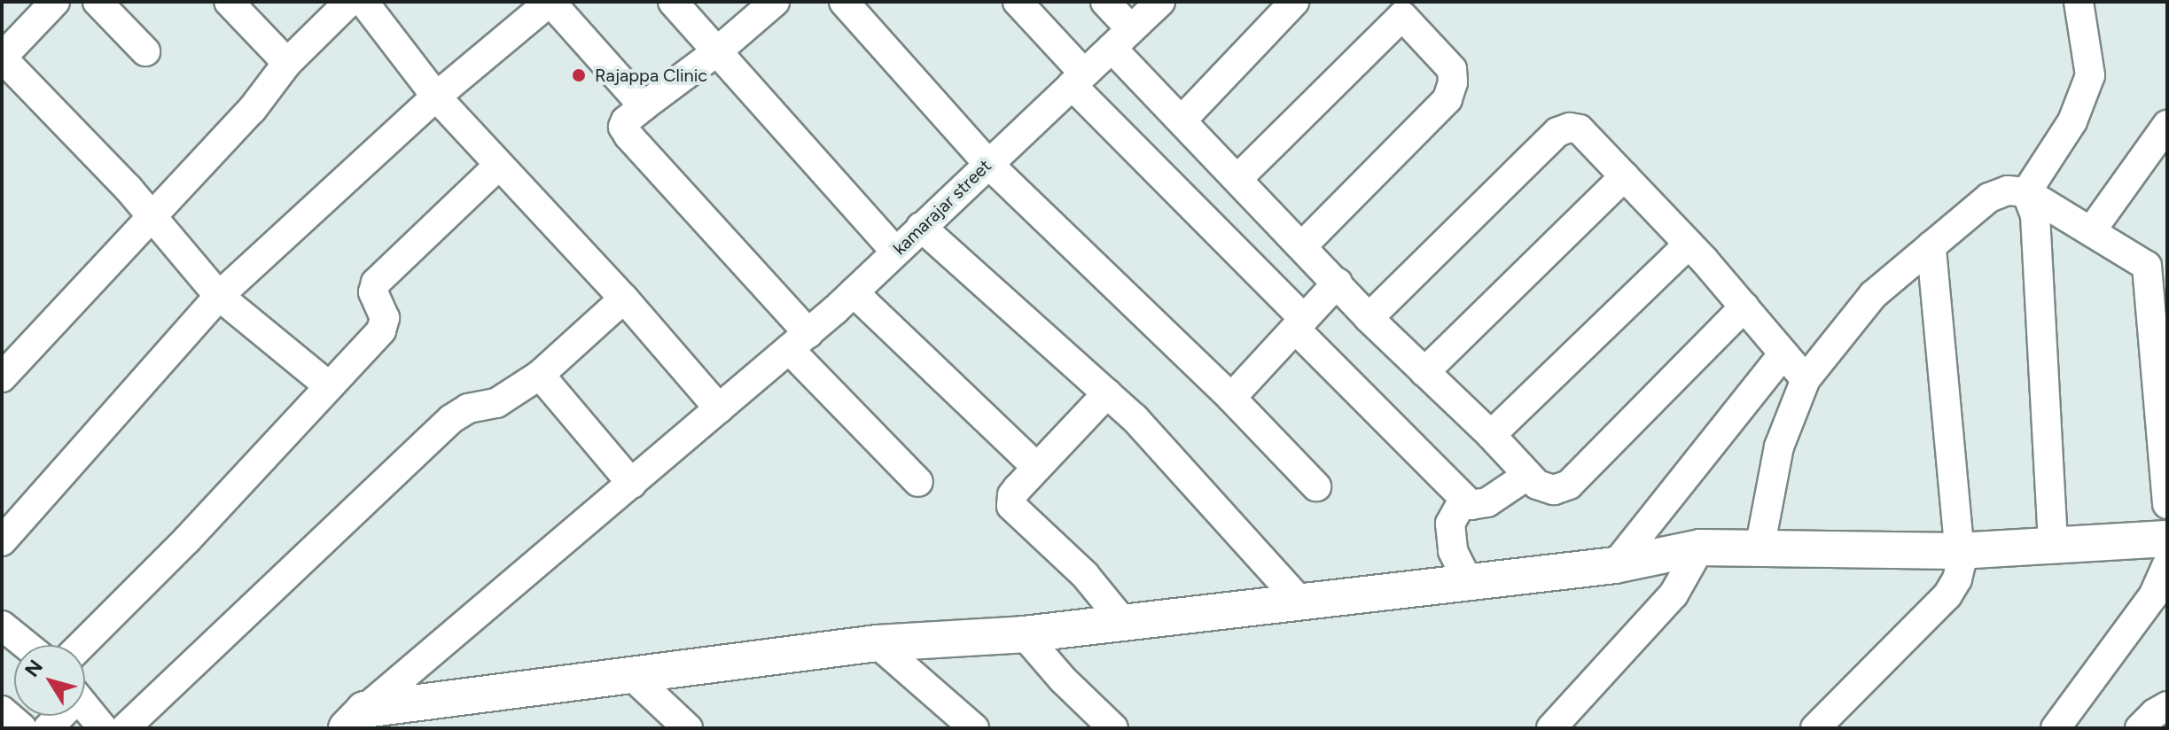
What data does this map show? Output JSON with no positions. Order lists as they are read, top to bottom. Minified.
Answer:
{"streets":{"street":["kamarajar street"]},"places":["Rajappa Clinic"],"north":"top left"}
